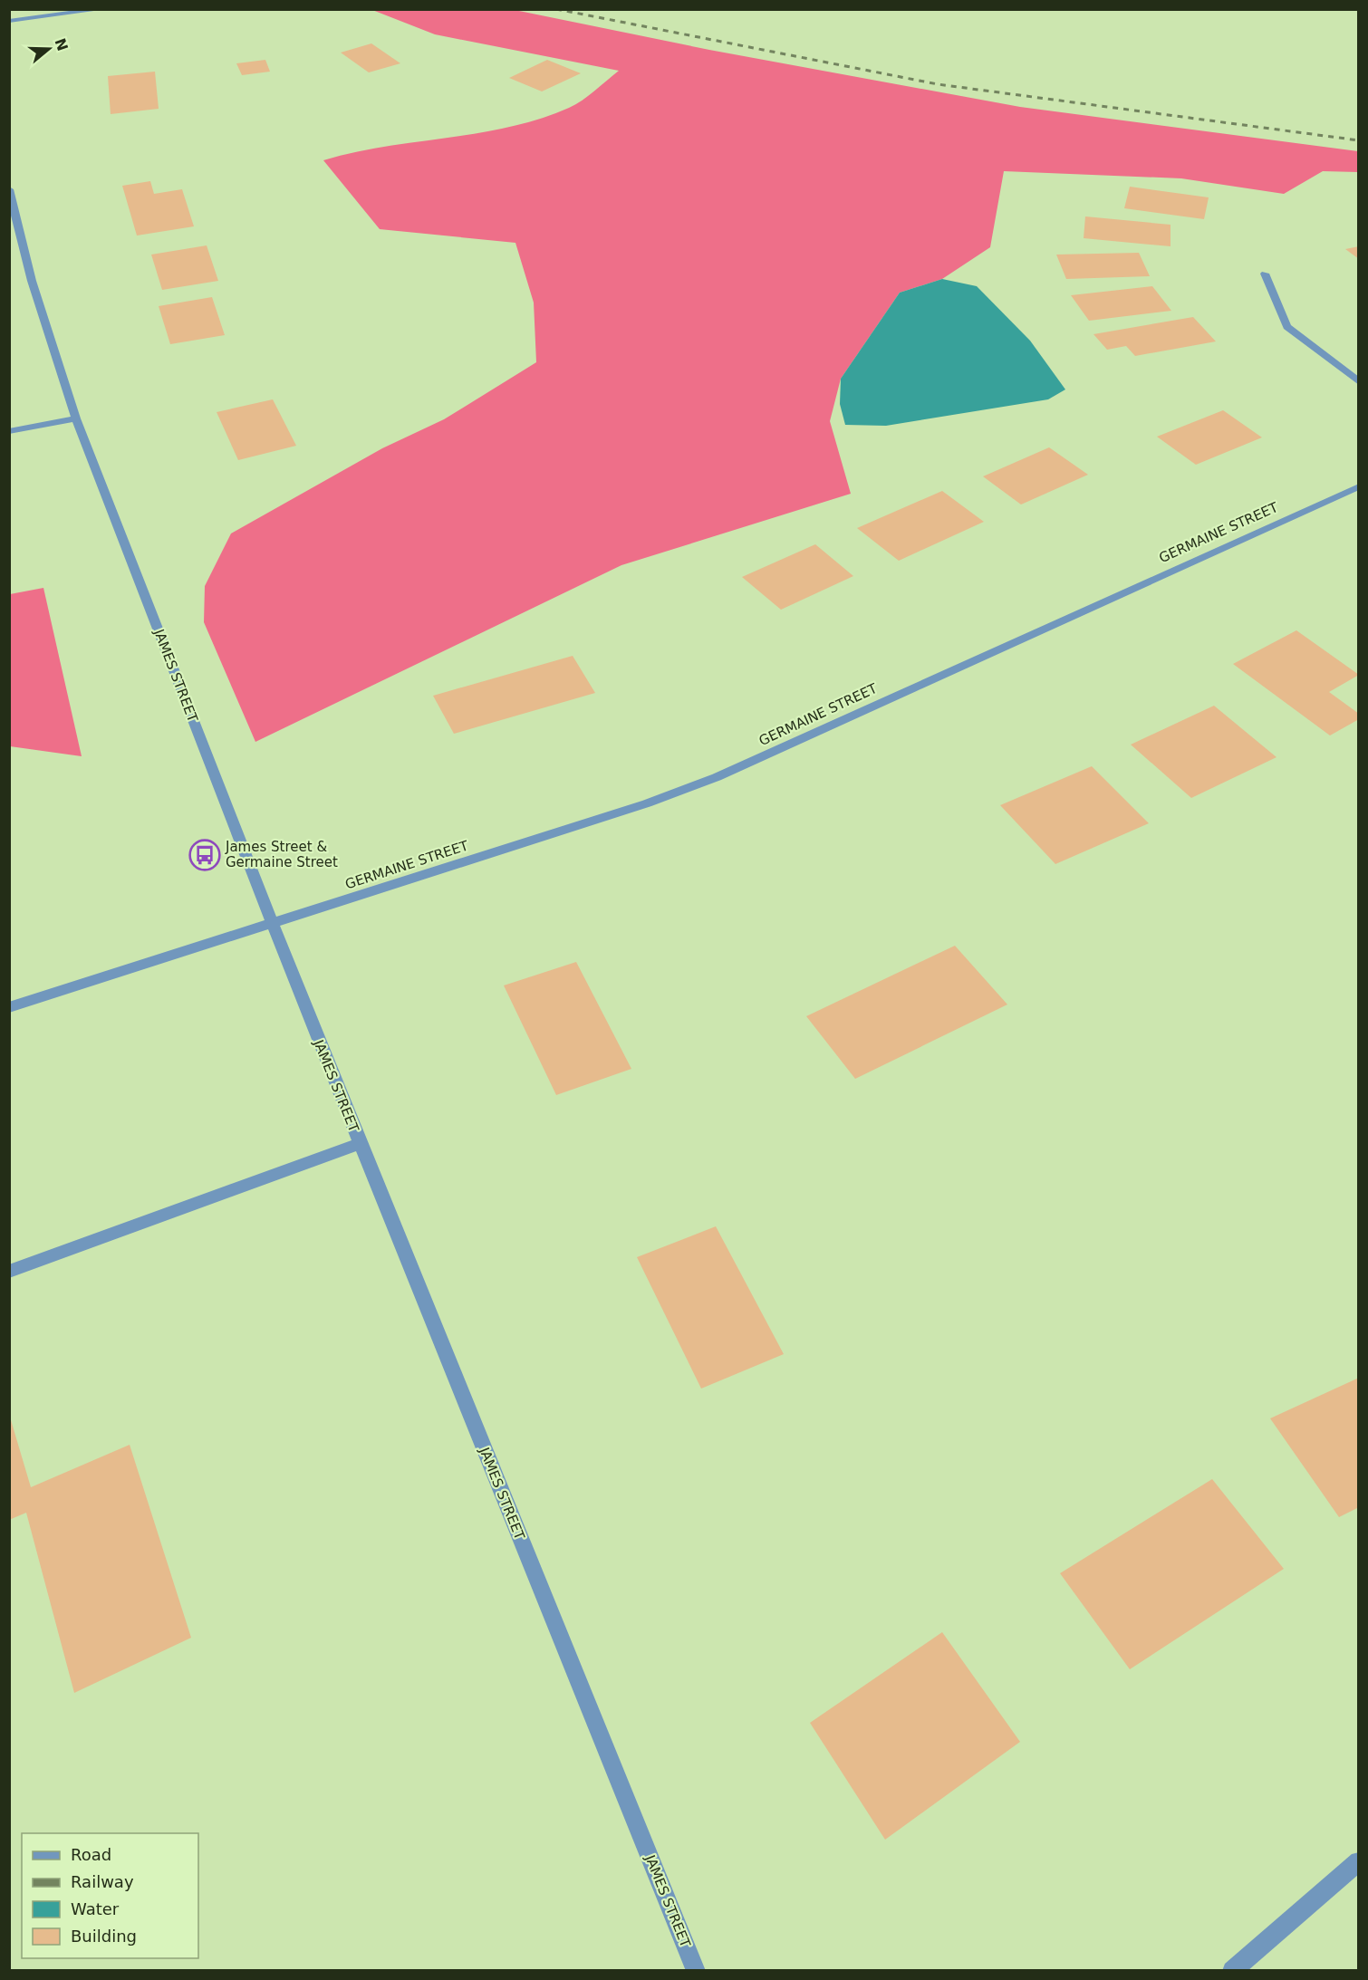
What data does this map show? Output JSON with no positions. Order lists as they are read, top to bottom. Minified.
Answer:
{"streets":{"street":["GERMAINE STREET","JAMES STREET"]},"crossings":[["GERMAINE STREET","JAMES STREET"]],"places":{"bus stop":["James Street & Germaine Street"]},"legend":["Road","Railway","Water","Building"],"north":"right"}
